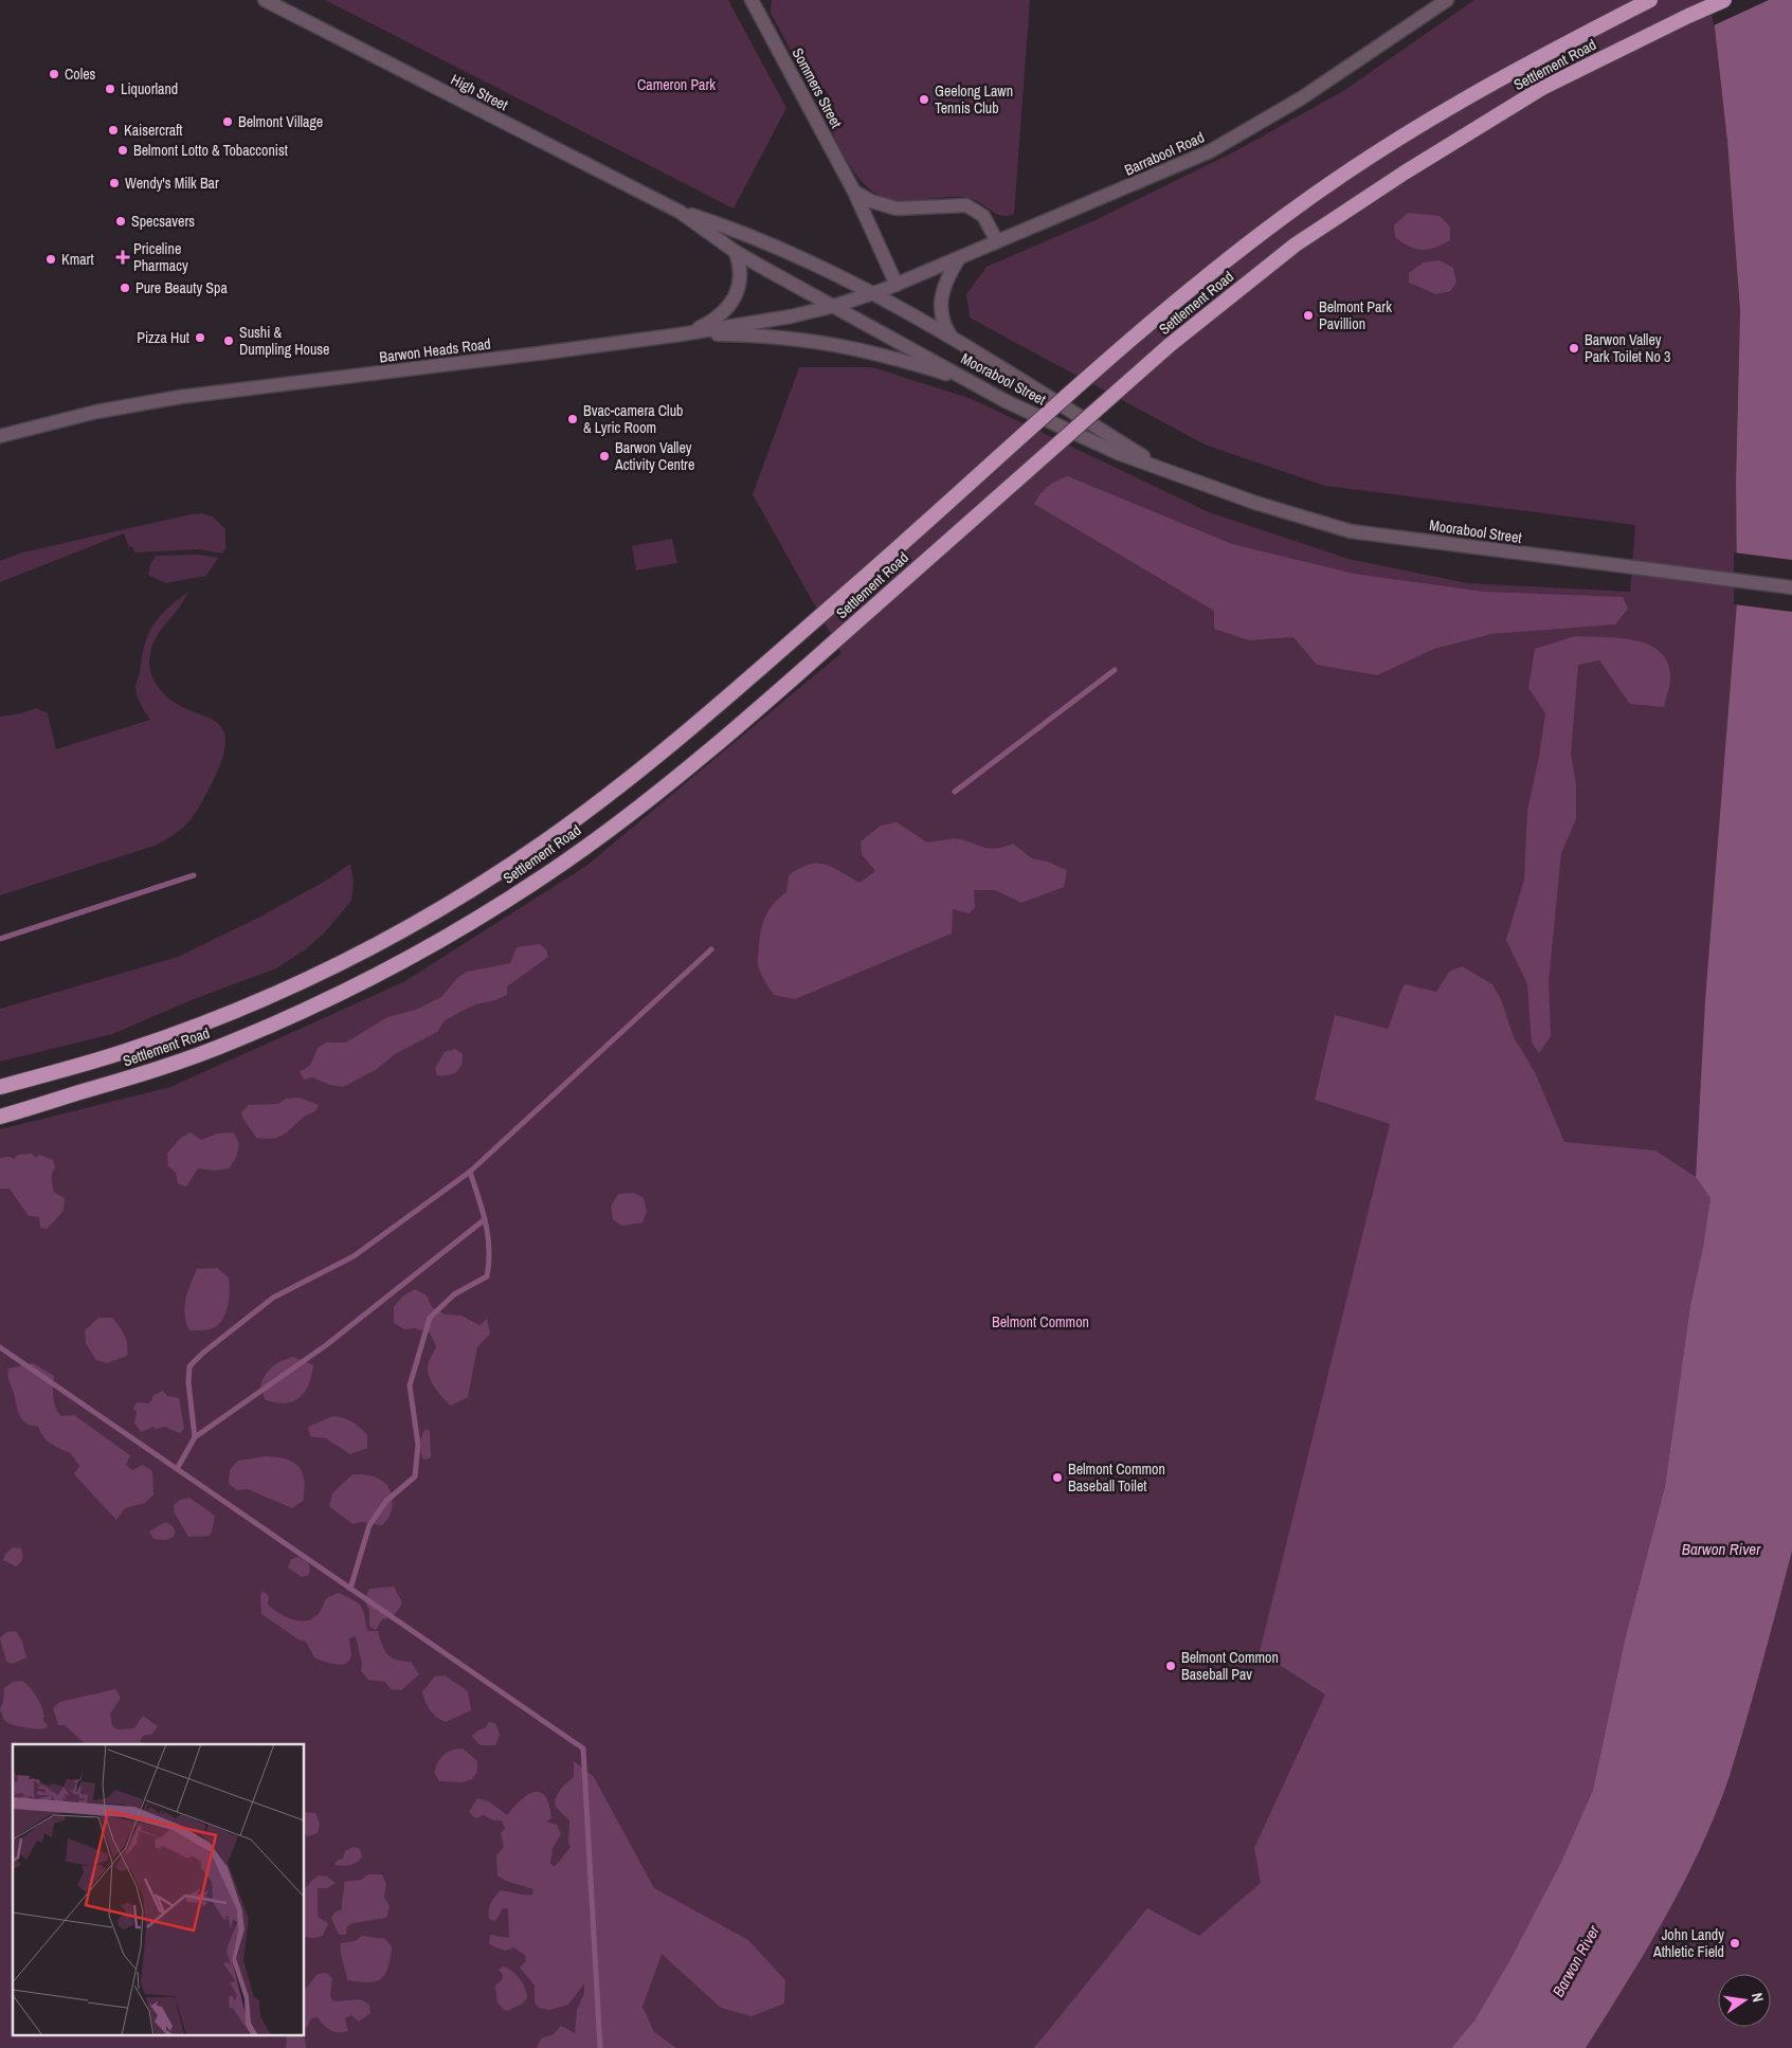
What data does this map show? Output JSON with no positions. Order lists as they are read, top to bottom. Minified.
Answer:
{"streets":{"highway":["Settlement Road"],"street":["Sommers Street","High Street","Barrabool Road","Barwon Heads Road","Moorabool Street"]},"crossings":[["Sommers Street","Barrabool Road"],["High Street","Barrabool Road"],["High Street","Barwon Heads Road"],["High Street","Moorabool Street"],["Barrabool Road","Barwon Heads Road"],["Barrabool Road","Moorabool Street"],["Barwon Heads Road","Moorabool Street"]],"water":["Barwon River"],"parks":["Cameron Park","Belmont Common"],"places":{"other":["Coles","Liquorland","Geelong Lawn Tennis Club","Belmont Village","Kaisercraft","Belmont Lotto & Tobacconist","Wendy's Milk Bar","Specsavers","Kmart","Pure Beauty Spa","Belmont Park Pavillion","Pizza Hut","Sushi & Dumpling House","Barwon Valley Park Toilet No 3","Bvac-camera Club & Lyric Room","Barwon Valley Activity Centre","Belmont Common Baseball Toilet","Belmont Common Baseball Pav","John Landy Athletic Field"],"health":["Priceline Pharmacy"]},"north":"right"}
